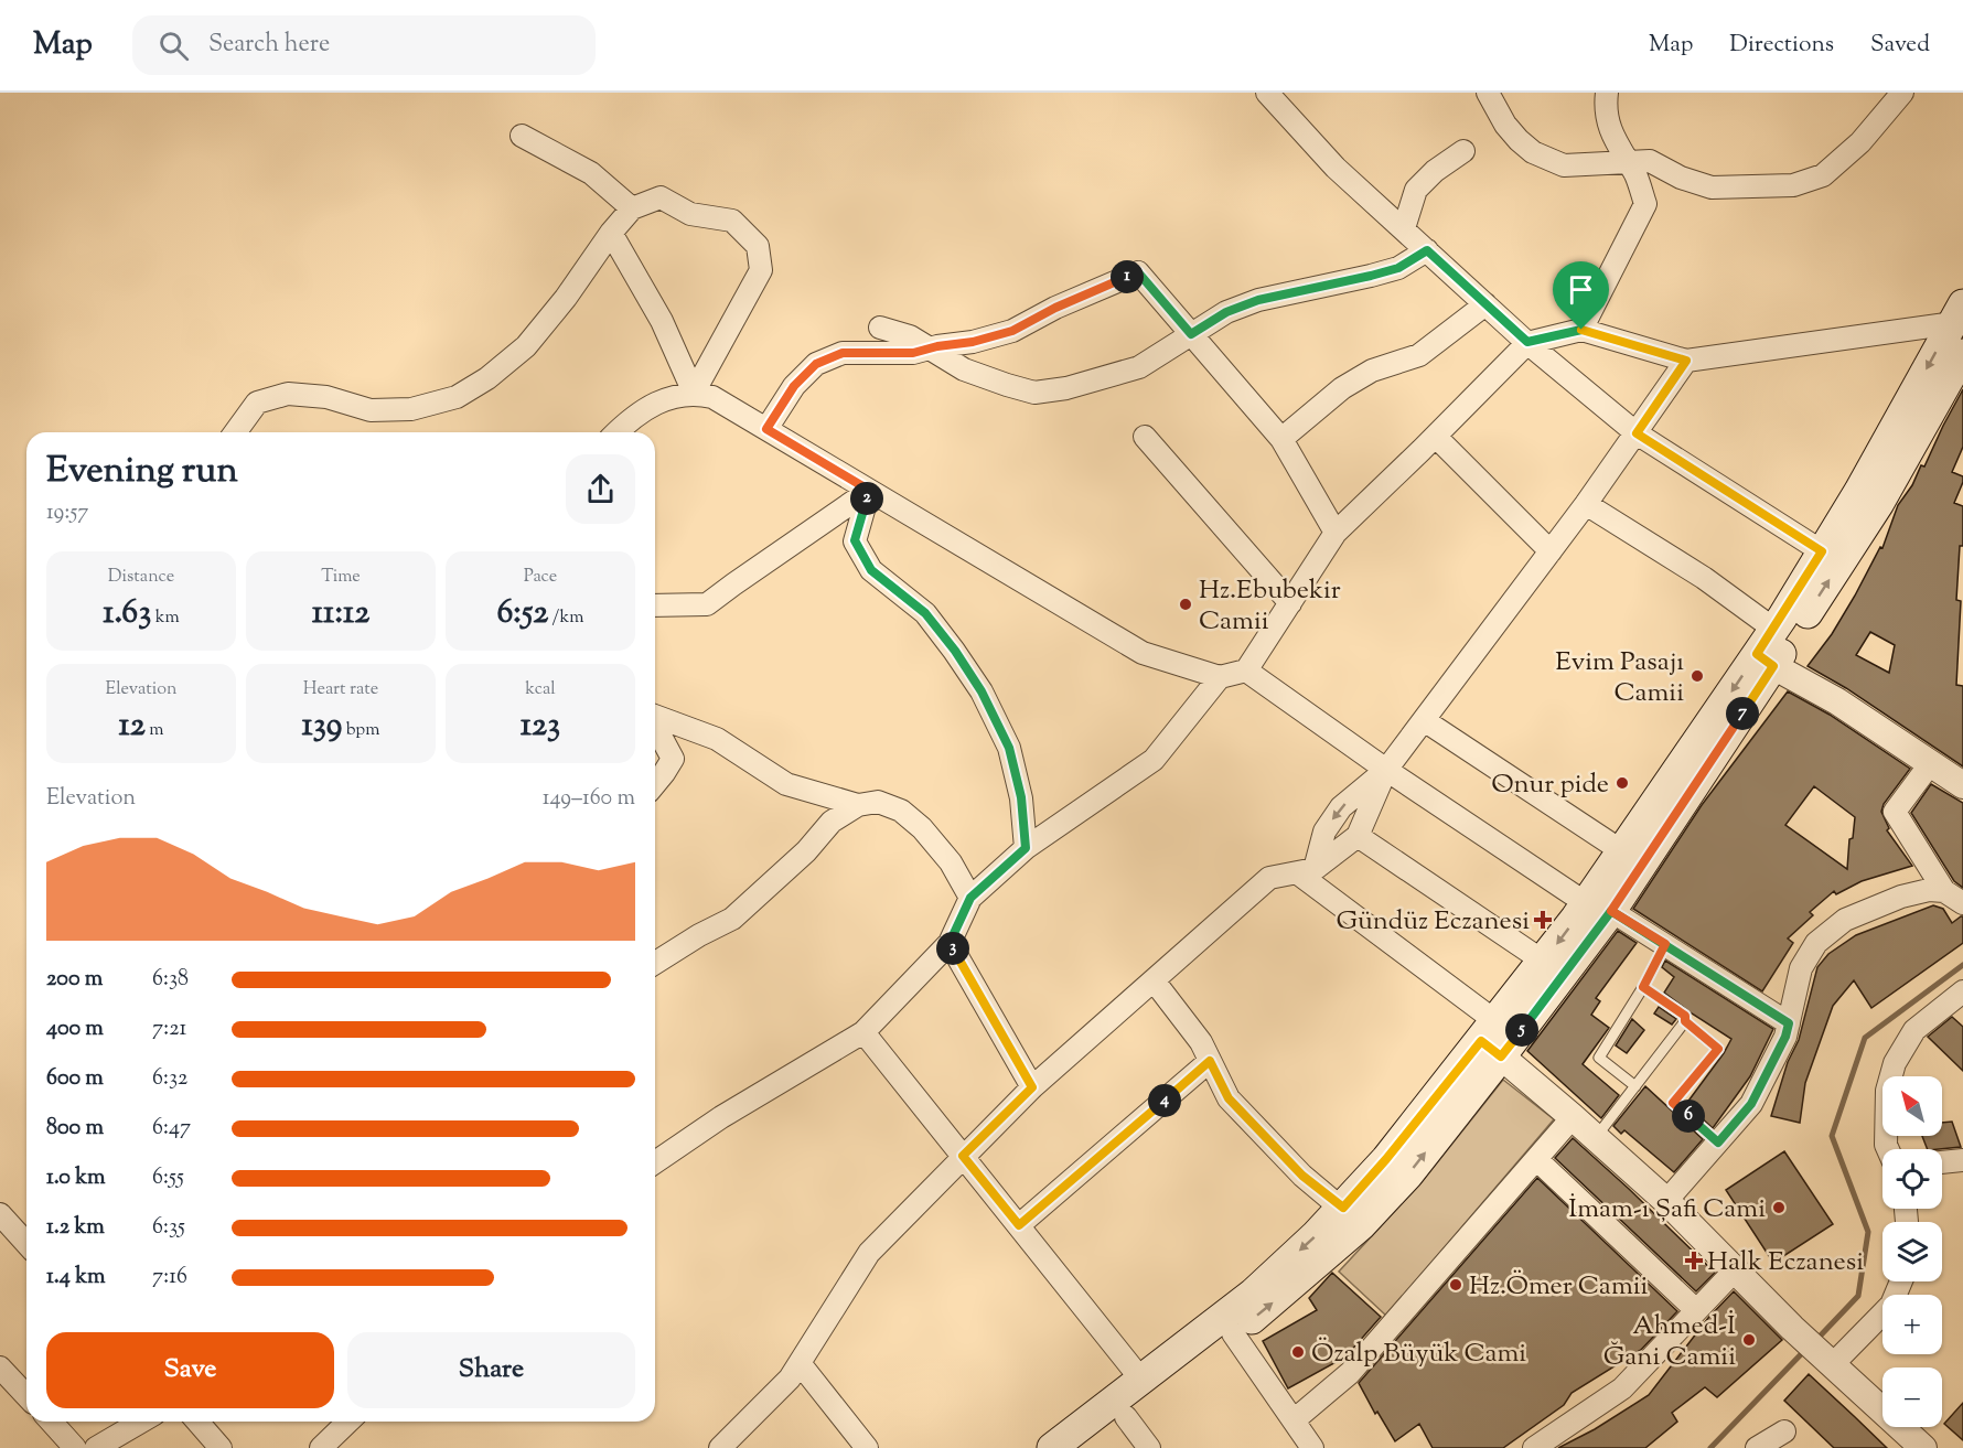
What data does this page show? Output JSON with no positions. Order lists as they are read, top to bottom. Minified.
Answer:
{"places":{"other":["Hz.Ebubekir Camii","Evim Pasajı Camii","Onur pide","İmam-ı Şafi Cami","Hz.Ömer Camii","Ahmed-İ Ğani Camii","Özalp Büyük Cami"],"health":["Gündüz Eczanesi","Halk Eczanesi"]},"north":"top left","page":{"header":"Map","search":"Search here","nav":["Map","Directions","Saved"],"pins":["1","2","7","3","5","4","6"],"heading":["Evening run","19:57"],"stats":[["Distance","1.63 km"],["Time","11:12"],["Pace","6:52 /km"],["Elevation","12 m"],["Heart rate","139 bpm"],["kcal","123"]],"chart":["Elevation","149–160 m"],"list":[{"name":"200 m","note":"6:38"},{"name":"400 m","note":"7:21"},{"name":"600 m","note":"6:32"},{"name":"800 m","note":"6:47"},{"name":"1.0 km","note":"6:55"},{"name":"1.2 km","note":"6:35"},{"name":"1.4 km","note":"7:16"}],"map_buttons":["+","−"],"buttons":["Save","Share"]}}
